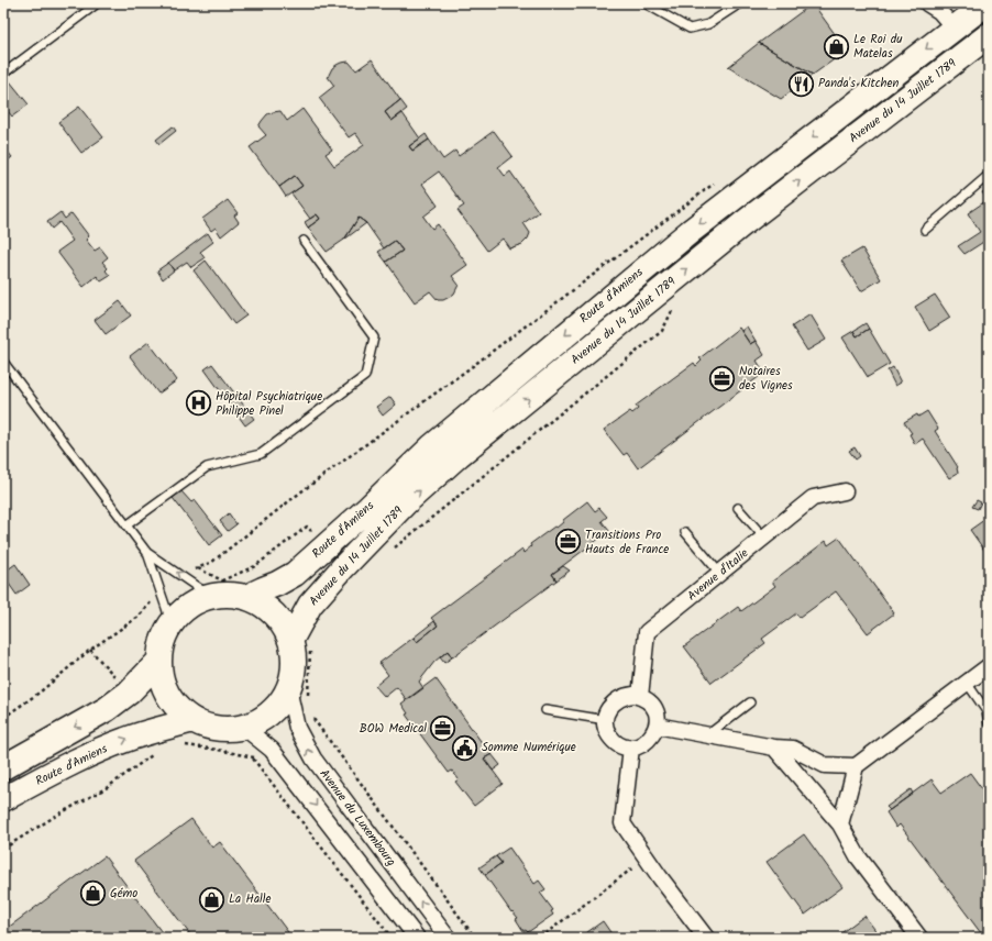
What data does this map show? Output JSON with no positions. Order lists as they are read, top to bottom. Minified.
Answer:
{"streets":{"main road":["Avenue du 14 Juillet 1789","Route d'Amiens"],"street":["Avenue d'Italie","Avenue du Luxembourg"]},"crossings":[["Avenue du 14 Juillet 1789","Route d'Amiens"],["Avenue du 14 Juillet 1789","Avenue du Luxembourg"],["Route d'Amiens","Avenue du Luxembourg"]],"one_way":["Avenue du 14 Juillet 1789"],"places":{"shop":["Le Roi du Matelas","Gémo","La Halle"],"restaurant":["Panda's Kitchen"],"office":["Notaires des Vignes","Transitions Pro Hauts de France","BOW Medical"],"hospital":["Hôpital Psychiatrique Philippe Pinel"],"public building":["Somme Numérique"]}}
